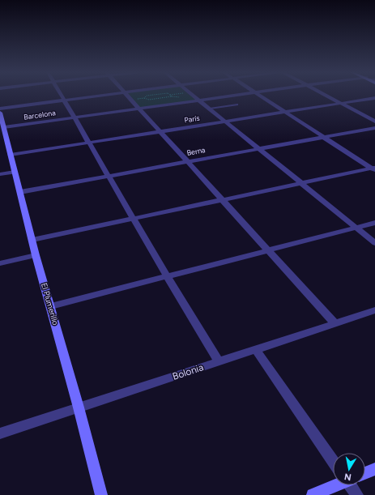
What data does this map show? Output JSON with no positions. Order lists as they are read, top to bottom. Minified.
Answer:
{"streets":{"street":["Barcelona","París","Berna","El Plumerillo","Bolonia"]},"crossings":[["Barcelona","El Plumerillo"],["París","El Plumerillo"],["Berna","El Plumerillo"],["El Plumerillo","Bolonia"]],"north":"bottom"}
